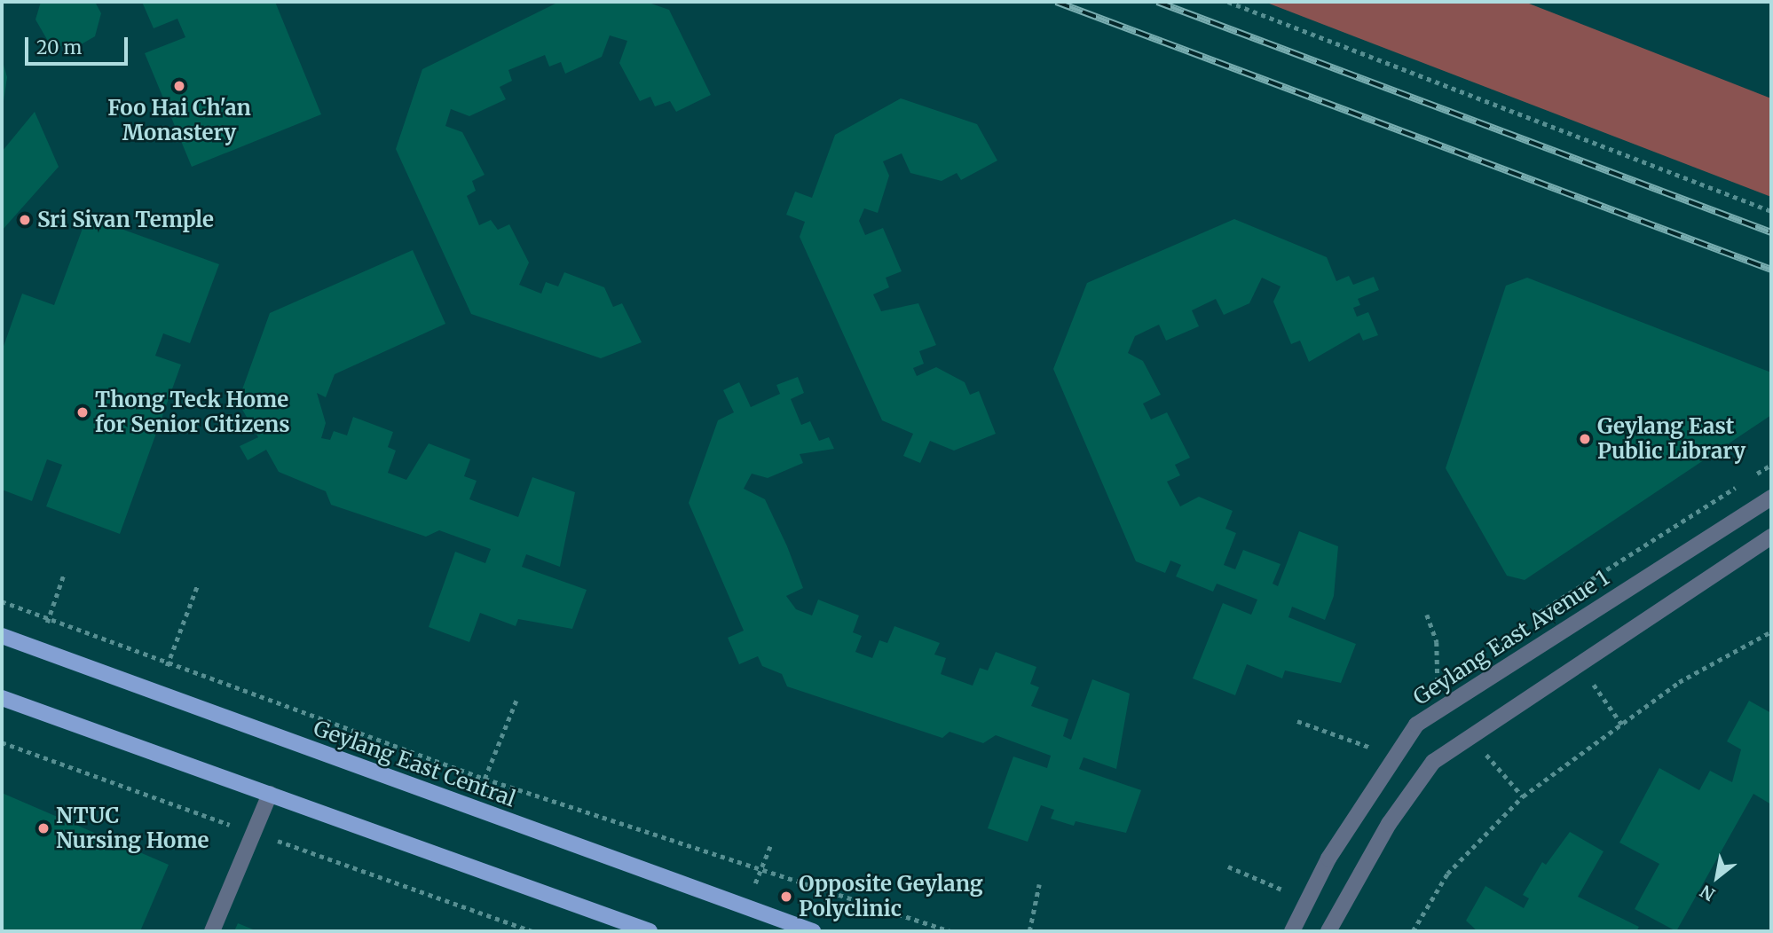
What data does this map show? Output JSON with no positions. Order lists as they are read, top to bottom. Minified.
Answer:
{"streets":{"main road":["Geylang East Central"],"street":["Geylang East Avenue 1"]},"places":["Foo Hai Ch'an Monastery","Sri Sivan Temple","Thong Teck Home for Senior Citizens","Geylang East Public Library","NTUC Nursing Home","Opposite Geylang Polyclinic"],"scale_bar":"20 m","north":"bottom left"}
